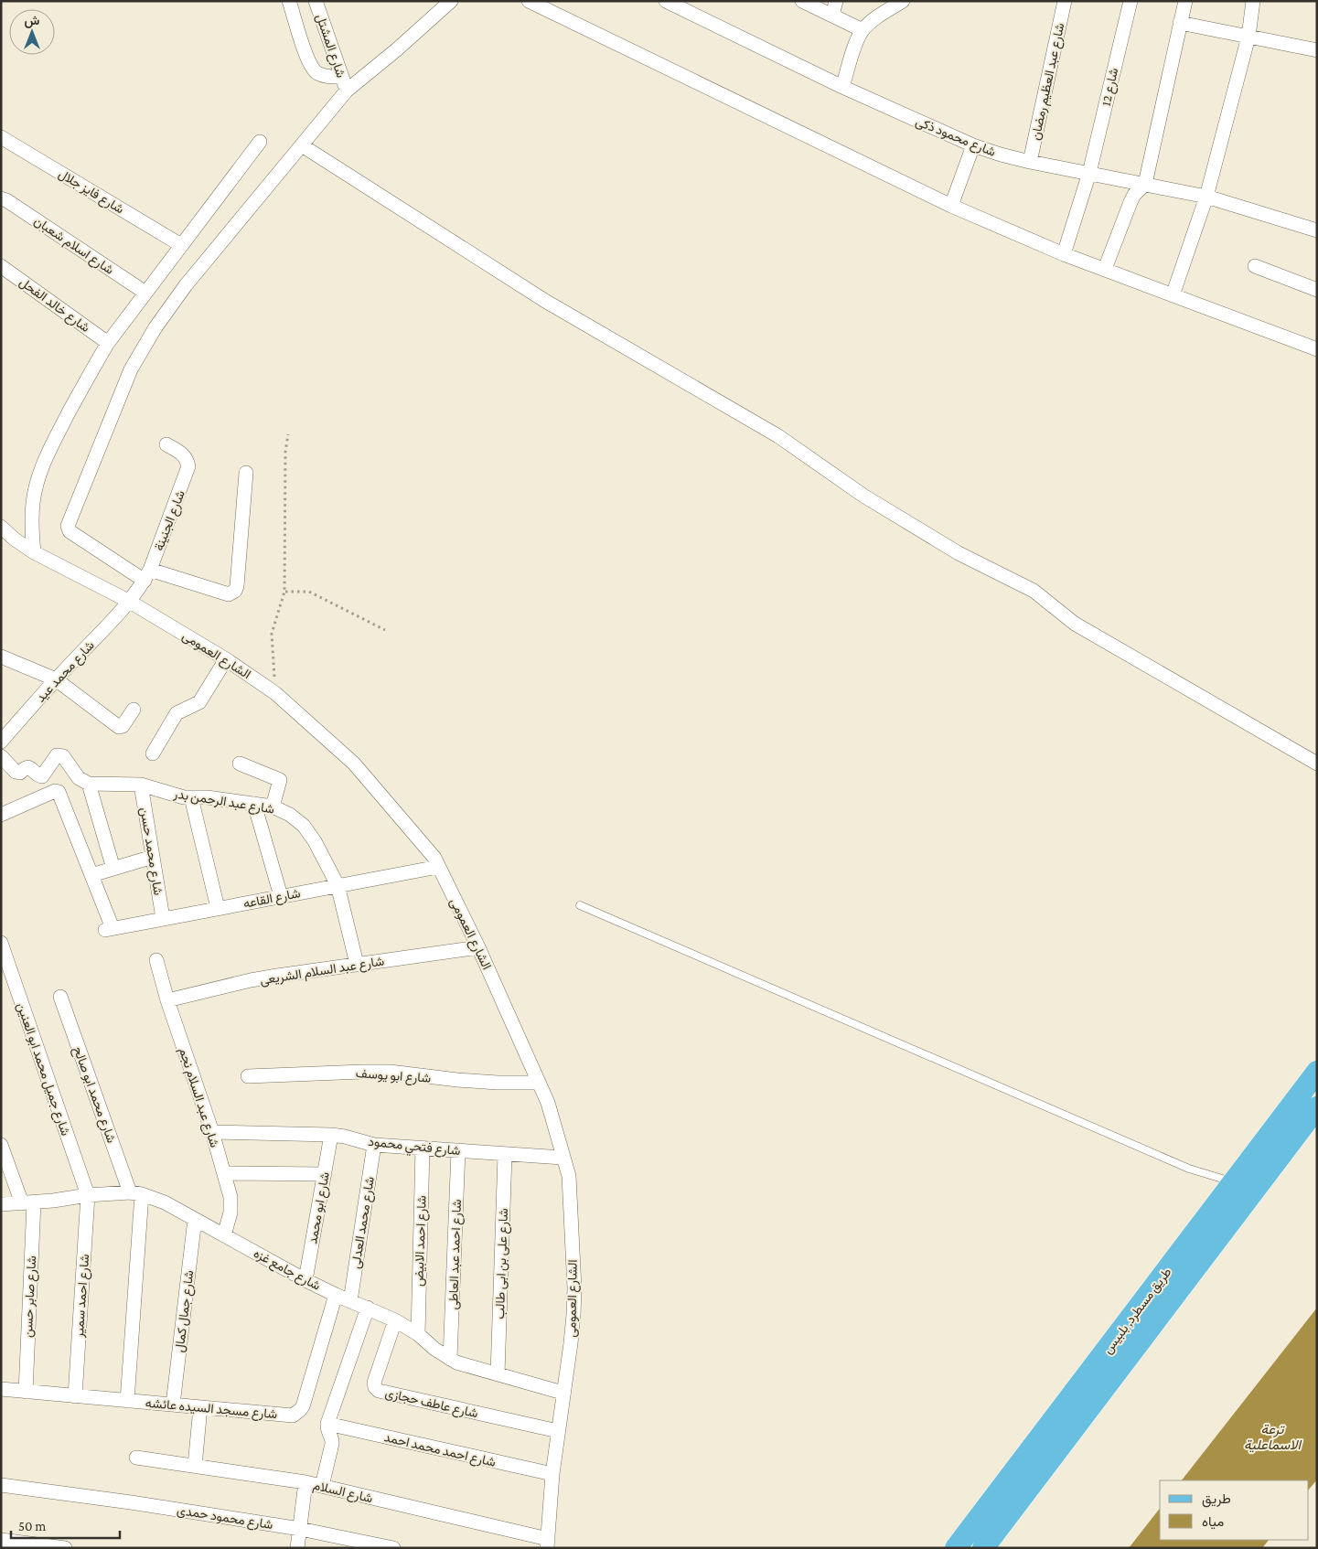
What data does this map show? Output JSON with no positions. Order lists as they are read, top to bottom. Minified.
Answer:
{"streets":{"main road":["طريق مسطرد, بلبيس"],"street":["شارع المشتل","شارع عبد العظيم رمضان","شارع 12","شارع محمود ذكى","شارع فايز جلال","شارع اسلام شعبان","شارع خالد الفحل","شارع الجنينة","الشارع العمومى","شارع محمد عيد","شارع عبد الرحمن بدر","شارع محمد حسن","شارع القاعه","شارع عبد السلام الشريعى","شارع جميل محمد ابو العنين","شارع ابو يوسف","شارع محمد ابو صالح","شارع عبد السلام نجم","شارع فتحي محمود","شارع ابو محمد","شارع محمد العدلى","شارع احمد الابيض","شارع احمد عبد العاطى","شارع على بن ابى طالب","شارع جامع غزه","شارع احمد سمير","شارع صابر حسن","شارع جمال كمال","شارع عاطف حجازى","شارع مسجد السيده عائشه","شارع احمد محمد احمد","شارع السلام","شارع محمود حمدى"]},"crossings":[["شارع عبد العظيم رمضان","شارع محمود ذكى"],["شارع 12","شارع محمود ذكى"],["شارع الجنينة","الشارع العمومى"],["شارع الجنينة","شارع محمد عيد"],["الشارع العمومى","شارع محمد عيد"],["الشارع العمومى","شارع القاعه"],["الشارع العمومى","شارع عبد السلام الشريعى"],["الشارع العمومى","شارع ابو يوسف"],["الشارع العمومى","شارع فتحي محمود"],["الشارع العمومى","شارع جامع غزه"],["الشارع العمومى","شارع عاطف حجازى"],["الشارع العمومى","شارع احمد محمد احمد"],["الشارع العمومى","شارع السلام"],["شارع عبد الرحمن بدر","شارع محمد حسن"],["شارع عبد الرحمن بدر","شارع القاعه"],["شارع عبد الرحمن بدر","شارع عبد السلام الشريعى"],["شارع محمد حسن","شارع القاعه"],["شارع عبد السلام الشريعى","شارع عبد السلام نجم"],["شارع جميل محمد ابو العنين","شارع جامع غزه"],["شارع جميل محمد ابو العنين","شارع احمد سمير"],["شارع محمد ابو صالح","شارع جامع غزه"],["شارع محمد ابو صالح","شارع مسجد السيده عائشه"],["شارع عبد السلام نجم","شارع فتحي محمود"],["شارع عبد السلام نجم","شارع جامع غزه"],["شارع فتحي محمود","شارع ابو محمد"],["شارع فتحي محمود","شارع محمد العدلى"],["شارع فتحي محمود","شارع احمد الابيض"],["شارع فتحي محمود","شارع احمد عبد العاطى"],["شارع فتحي محمود","شارع على بن ابى طالب"],["شارع ابو محمد","شارع جامع غزه"],["شارع محمد العدلى","شارع جامع غزه"],["شارع احمد الابيض","شارع جامع غزه"],["شارع احمد عبد العاطى","شارع جامع غزه"],["شارع على بن ابى طالب","شارع جامع غزه"],["شارع جامع غزه","شارع احمد سمير"],["شارع جامع غزه","شارع صابر حسن"],["شارع جامع غزه","شارع جمال كمال"],["شارع جامع غزه","شارع عاطف حجازى"],["شارع جامع غزه","شارع مسجد السيده عائشه"],["شارع احمد سمير","شارع مسجد السيده عائشه"],["شارع صابر حسن","شارع مسجد السيده عائشه"],["شارع جمال كمال","شارع مسجد السيده عائشه"]],"water":["ترعة الاسماعلية"],"legend":["طريق","مياه"],"scale_bar":"50 m","north":"top"}
